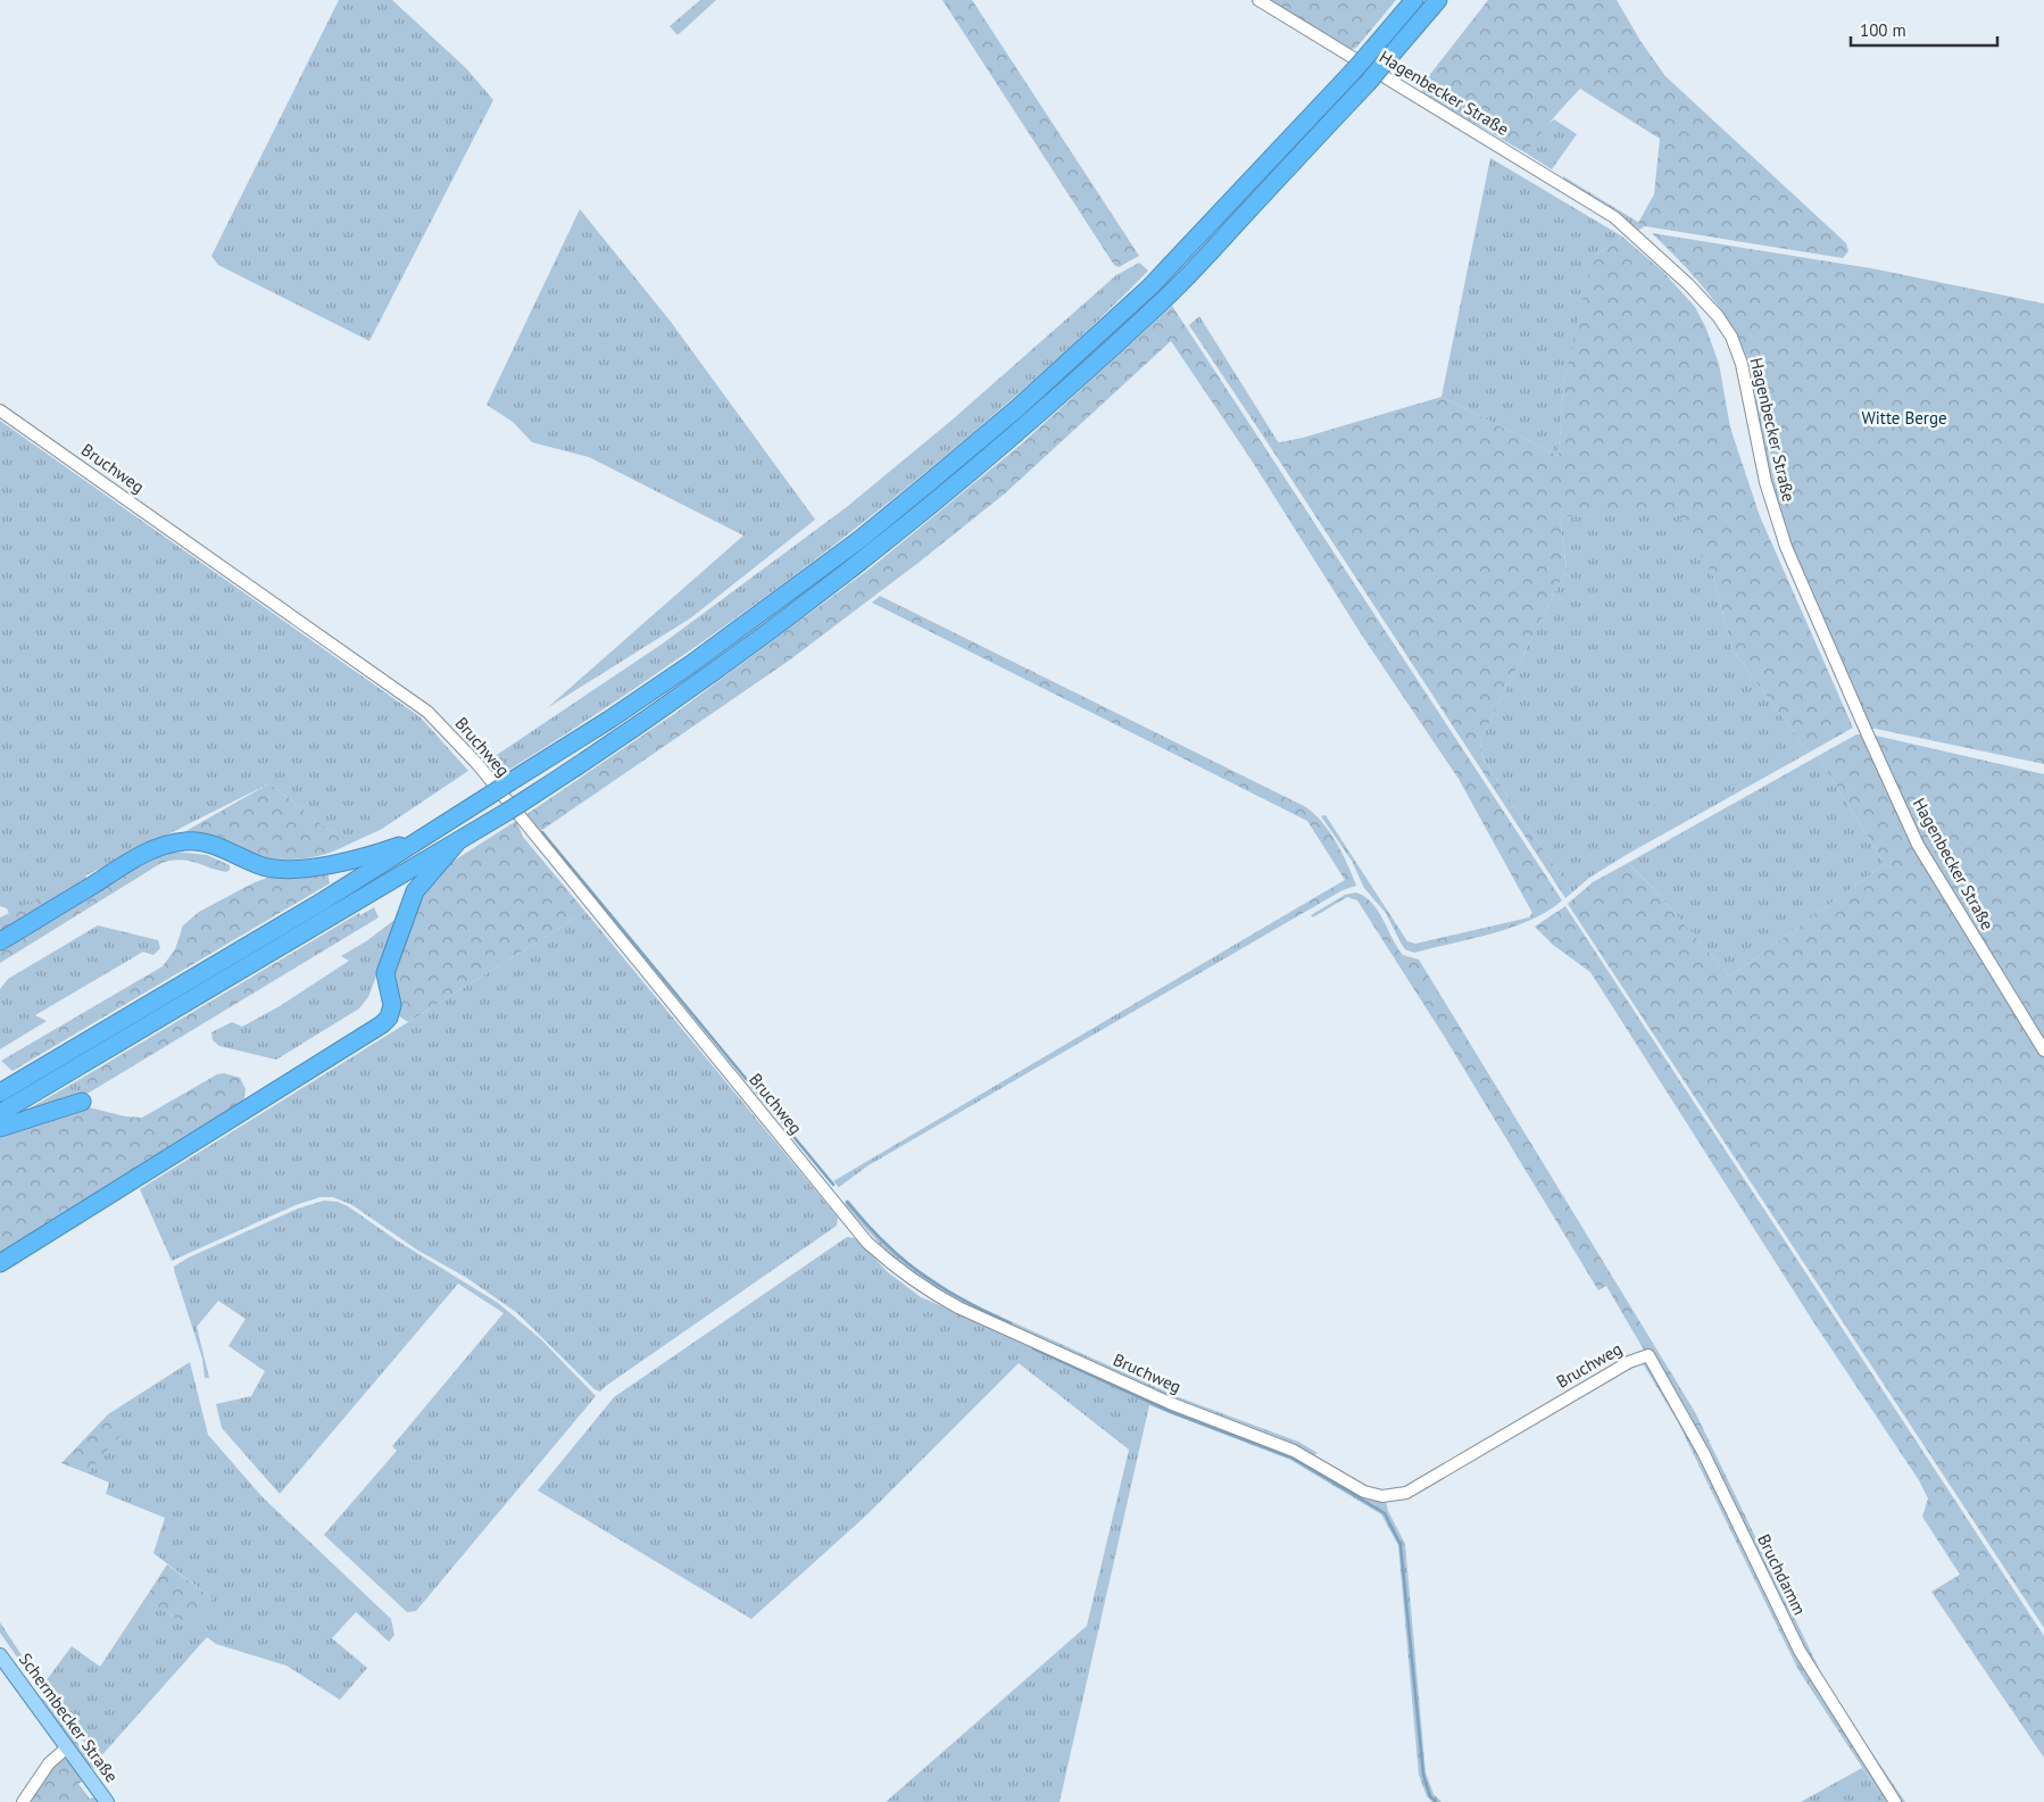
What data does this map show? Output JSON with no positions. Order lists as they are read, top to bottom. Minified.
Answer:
{"streets":{"main road":["Schermbecker Straße"],"street":["Hagenbecker Straße","Bruchweg","Bruchdamm"]},"crossings":[["Bruchweg","Bruchdamm"]],"parks":["Witte Berge"],"scale_bar":"100 m"}
